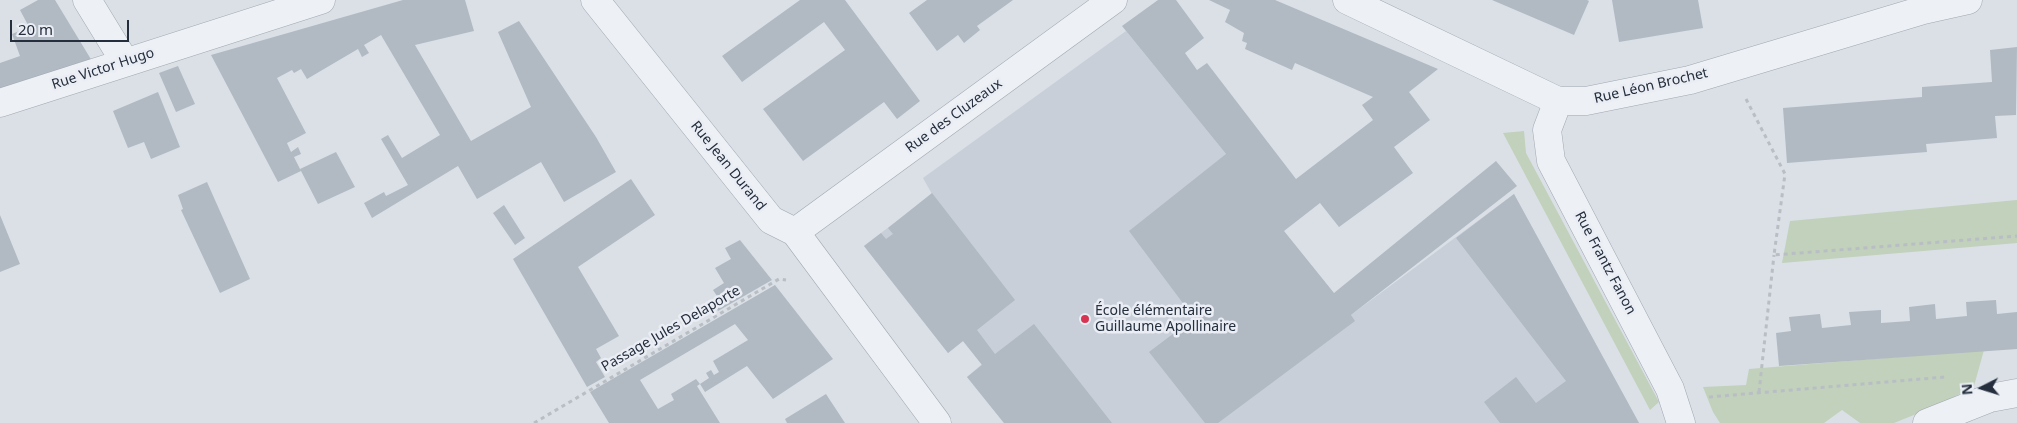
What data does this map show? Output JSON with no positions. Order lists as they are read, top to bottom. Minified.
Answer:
{"streets":{"street":["Rue Victor Hugo","Rue Léon Brochet","Rue des Cluzeaux","Rue Jean Durand","Rue Frantz Fanon"],"path":["Passage Jules Delaporte"]},"crossings":[["Rue Léon Brochet","Rue Frantz Fanon"],["Rue des Cluzeaux","Rue Jean Durand"],["Rue Jean Durand","Passage Jules Delaporte"]],"places":["École élémentaire Guillaume Apollinaire"],"scale_bar":"20 m","north":"left"}
